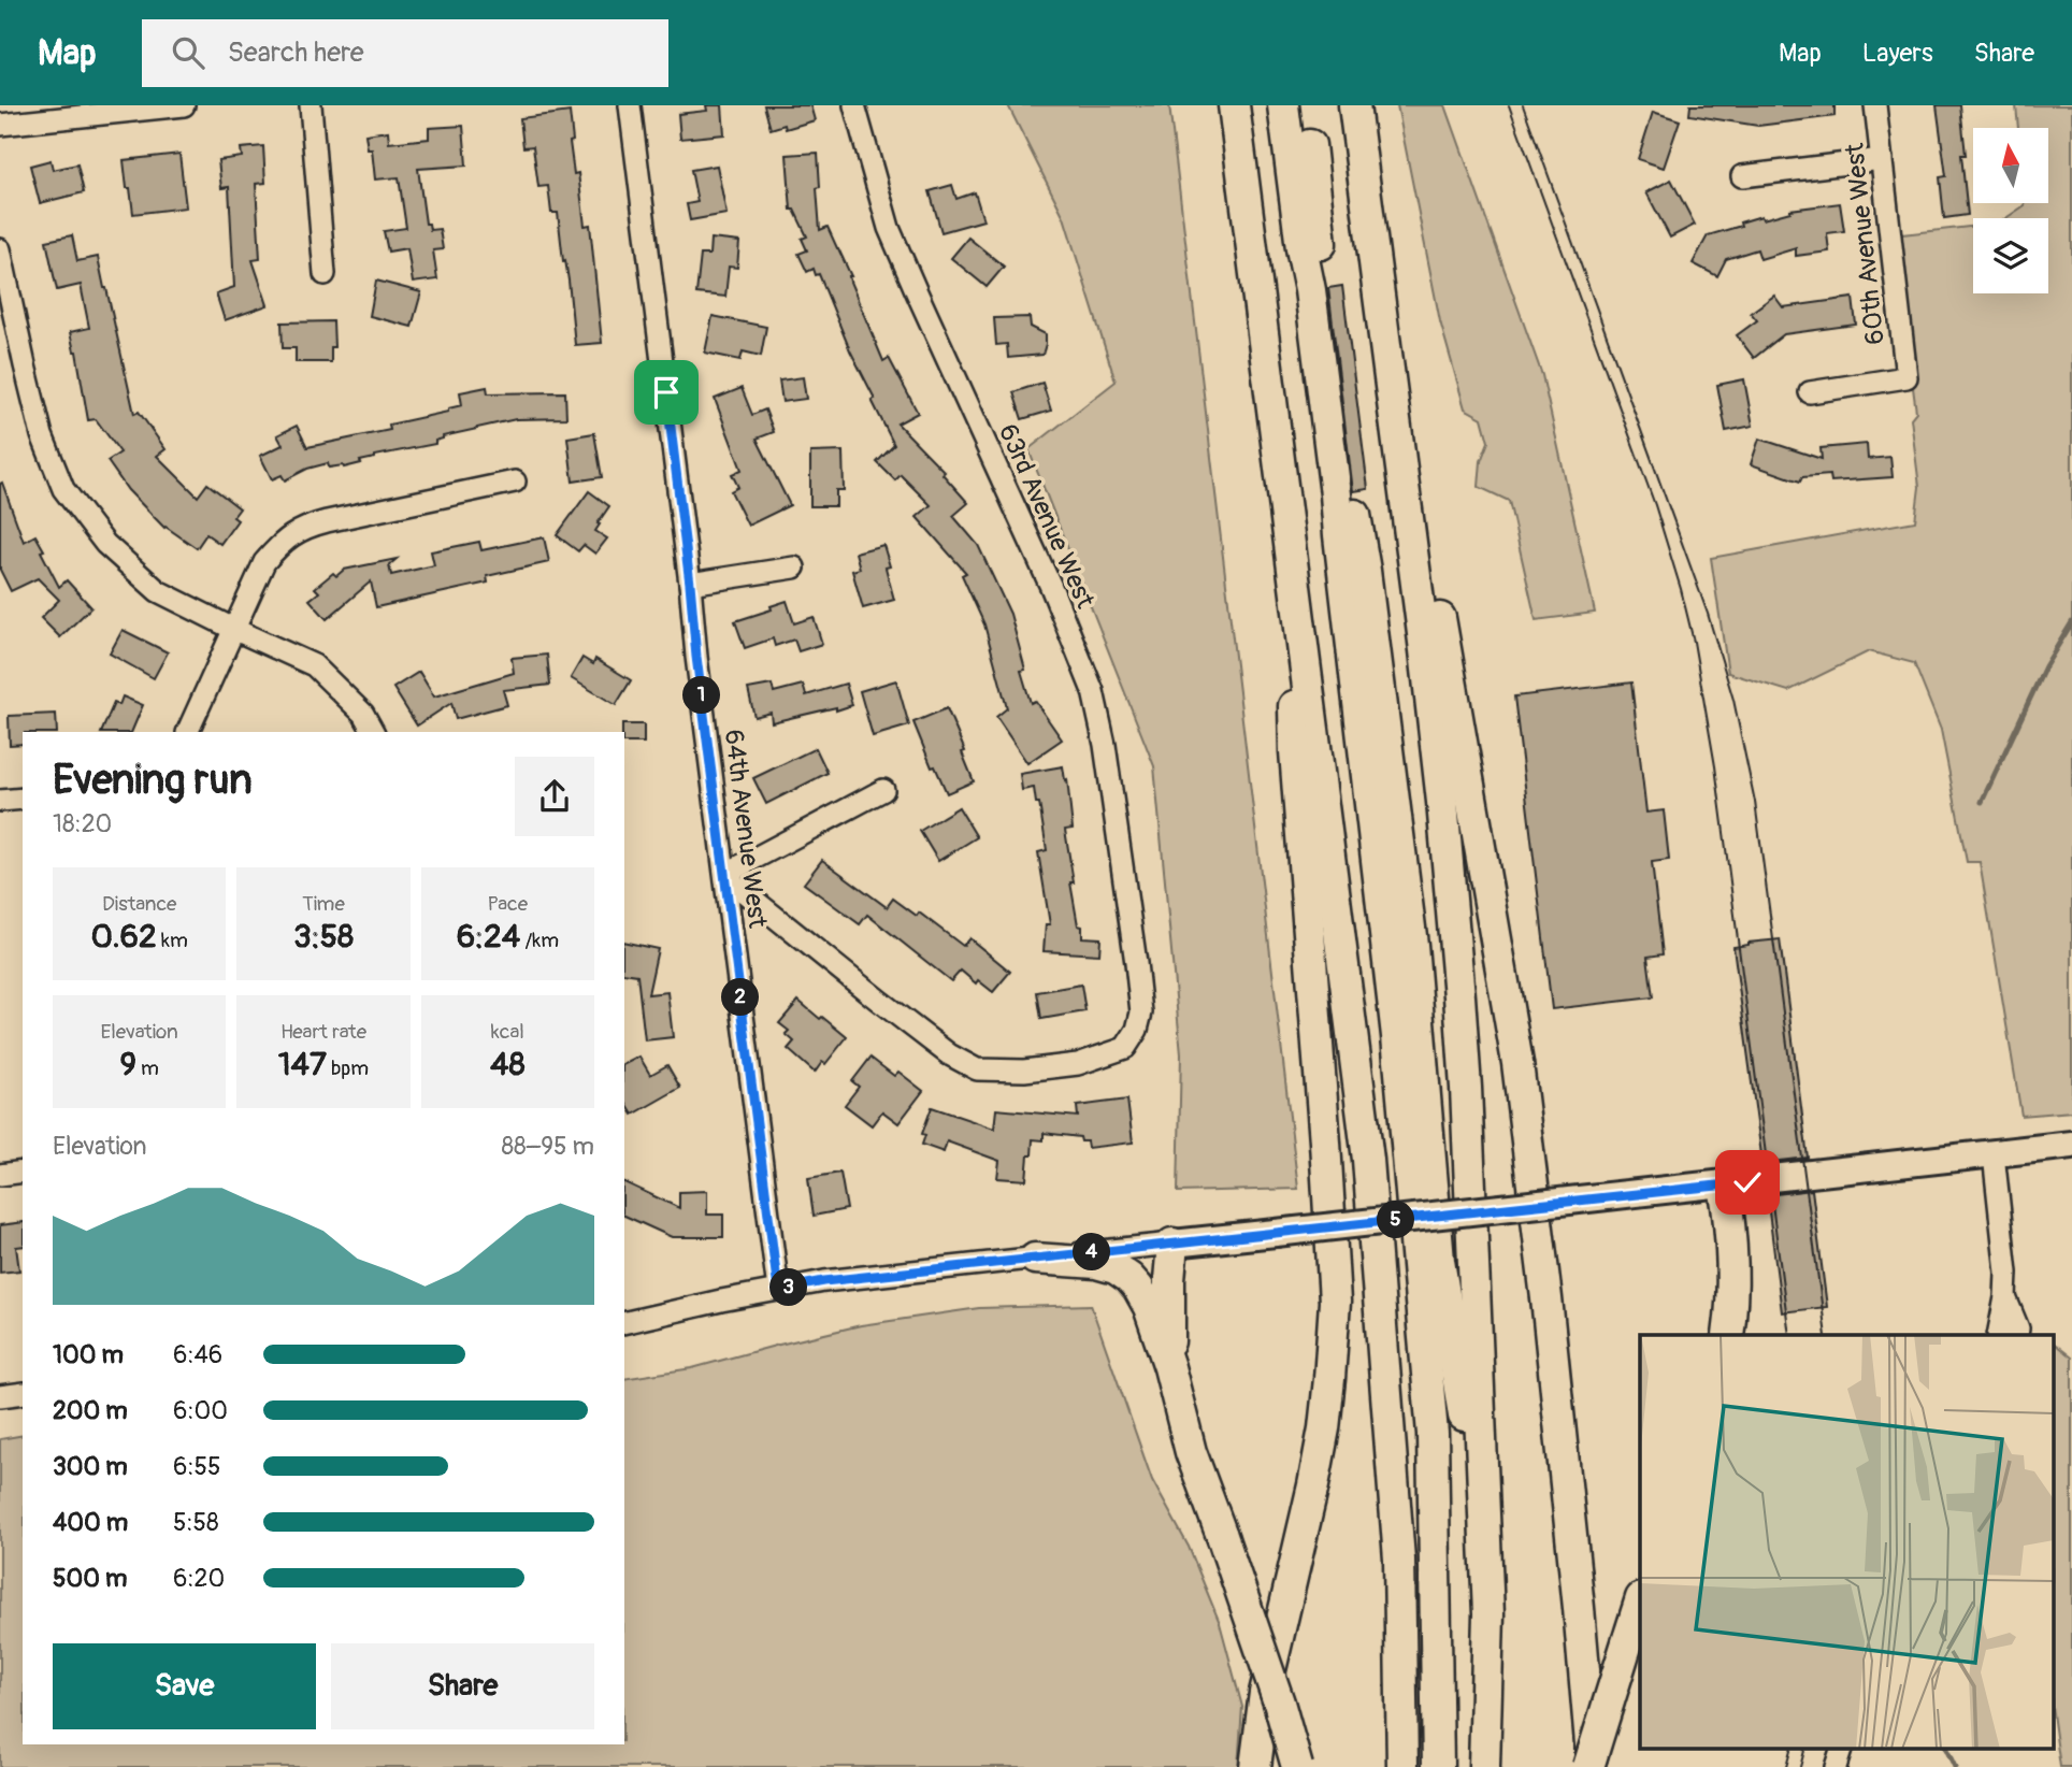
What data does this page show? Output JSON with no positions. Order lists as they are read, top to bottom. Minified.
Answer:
{"streets":{"street":["60th Avenue West","63rd Avenue West","64th Avenue West"]},"crossings":[["63rd Avenue West","64th Avenue West"]],"north":"top","page":{"header":"Map","search":"Search here","nav":["Map","Layers","Share"],"pins":["1","2","5","4","3"],"heading":["Evening run","18:20"],"stats":[["Distance","0.62 km"],["Time","3:58"],["Pace","6:24 /km"],["Elevation","9 m"],["Heart rate","147 bpm"],["kcal","48"]],"chart":["Elevation","88–95 m"],"list":[{"name":"100 m","note":"6:46"},{"name":"200 m","note":"6:00"},{"name":"300 m","note":"6:55"},{"name":"400 m","note":"5:58"},{"name":"500 m","note":"6:20"}],"buttons":["Save","Share"]}}
